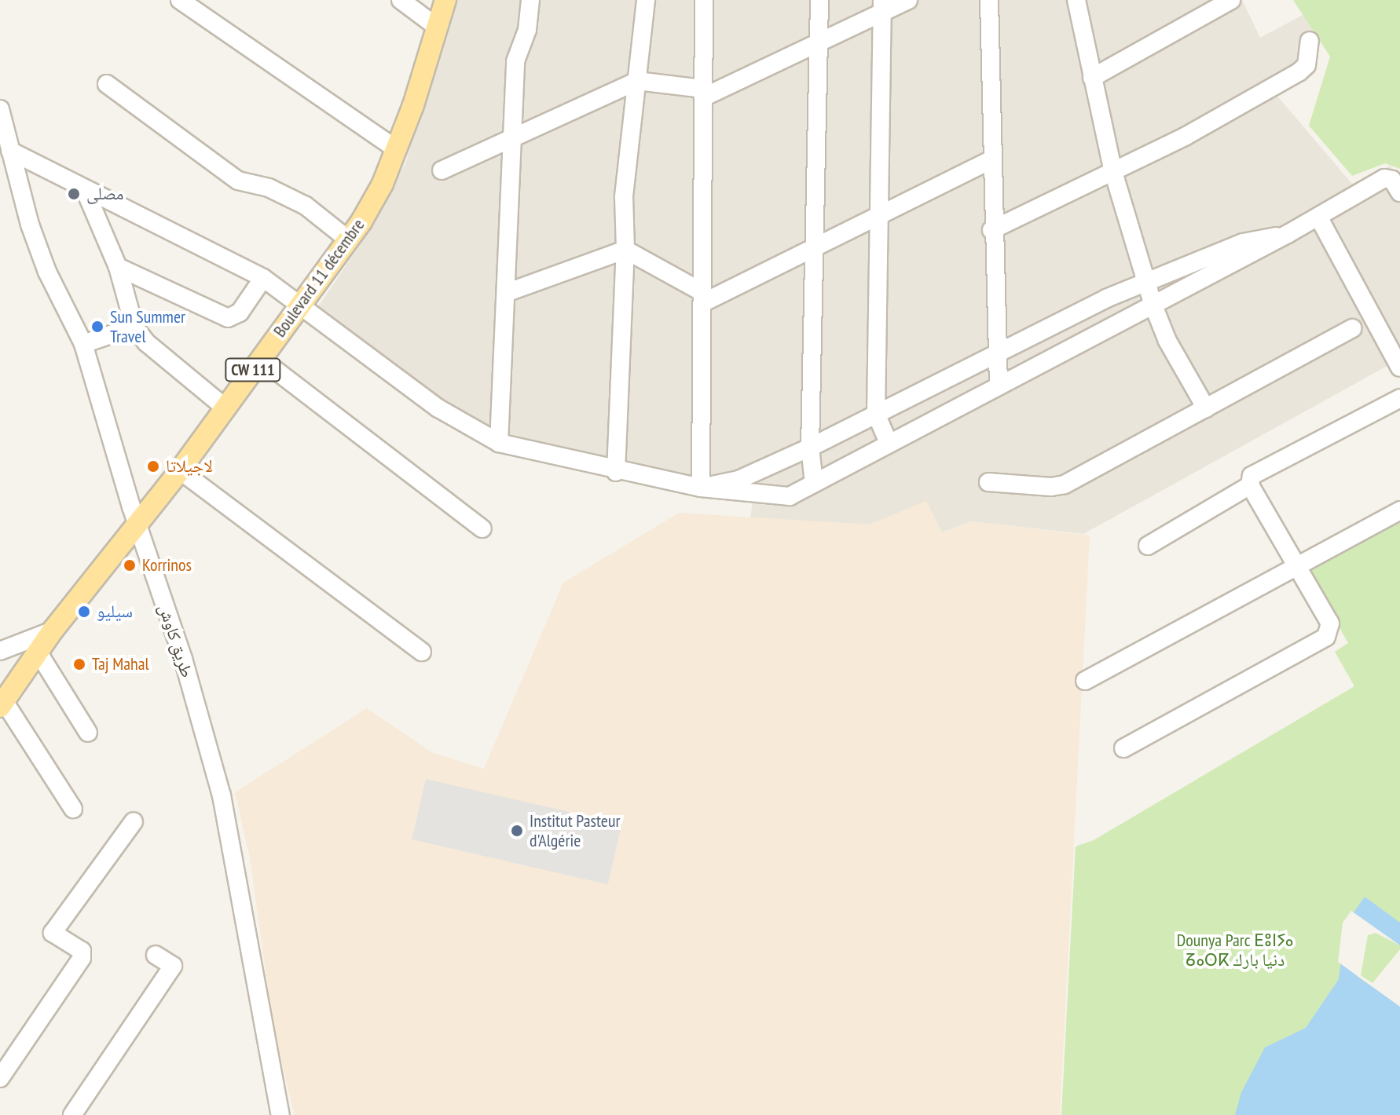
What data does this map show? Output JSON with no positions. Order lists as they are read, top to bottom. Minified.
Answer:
{"streets":{"main road":["Boulevard 11 décembre","CW 111"],"street":["طريق كاوش"]},"crossings":[["Boulevard 11 décembre","طريق كاوش"]],"parks":["Dounya Parc ⴹⵓⵏⵢⴰ ⵒⴰⵔⴽ دنيا بارك"],"places":["مصلى","Sun Summer Travel","لاجيلاتا","Korrinos","سيليو","Taj Mahal","Institut Pasteur d'Algérie"]}
